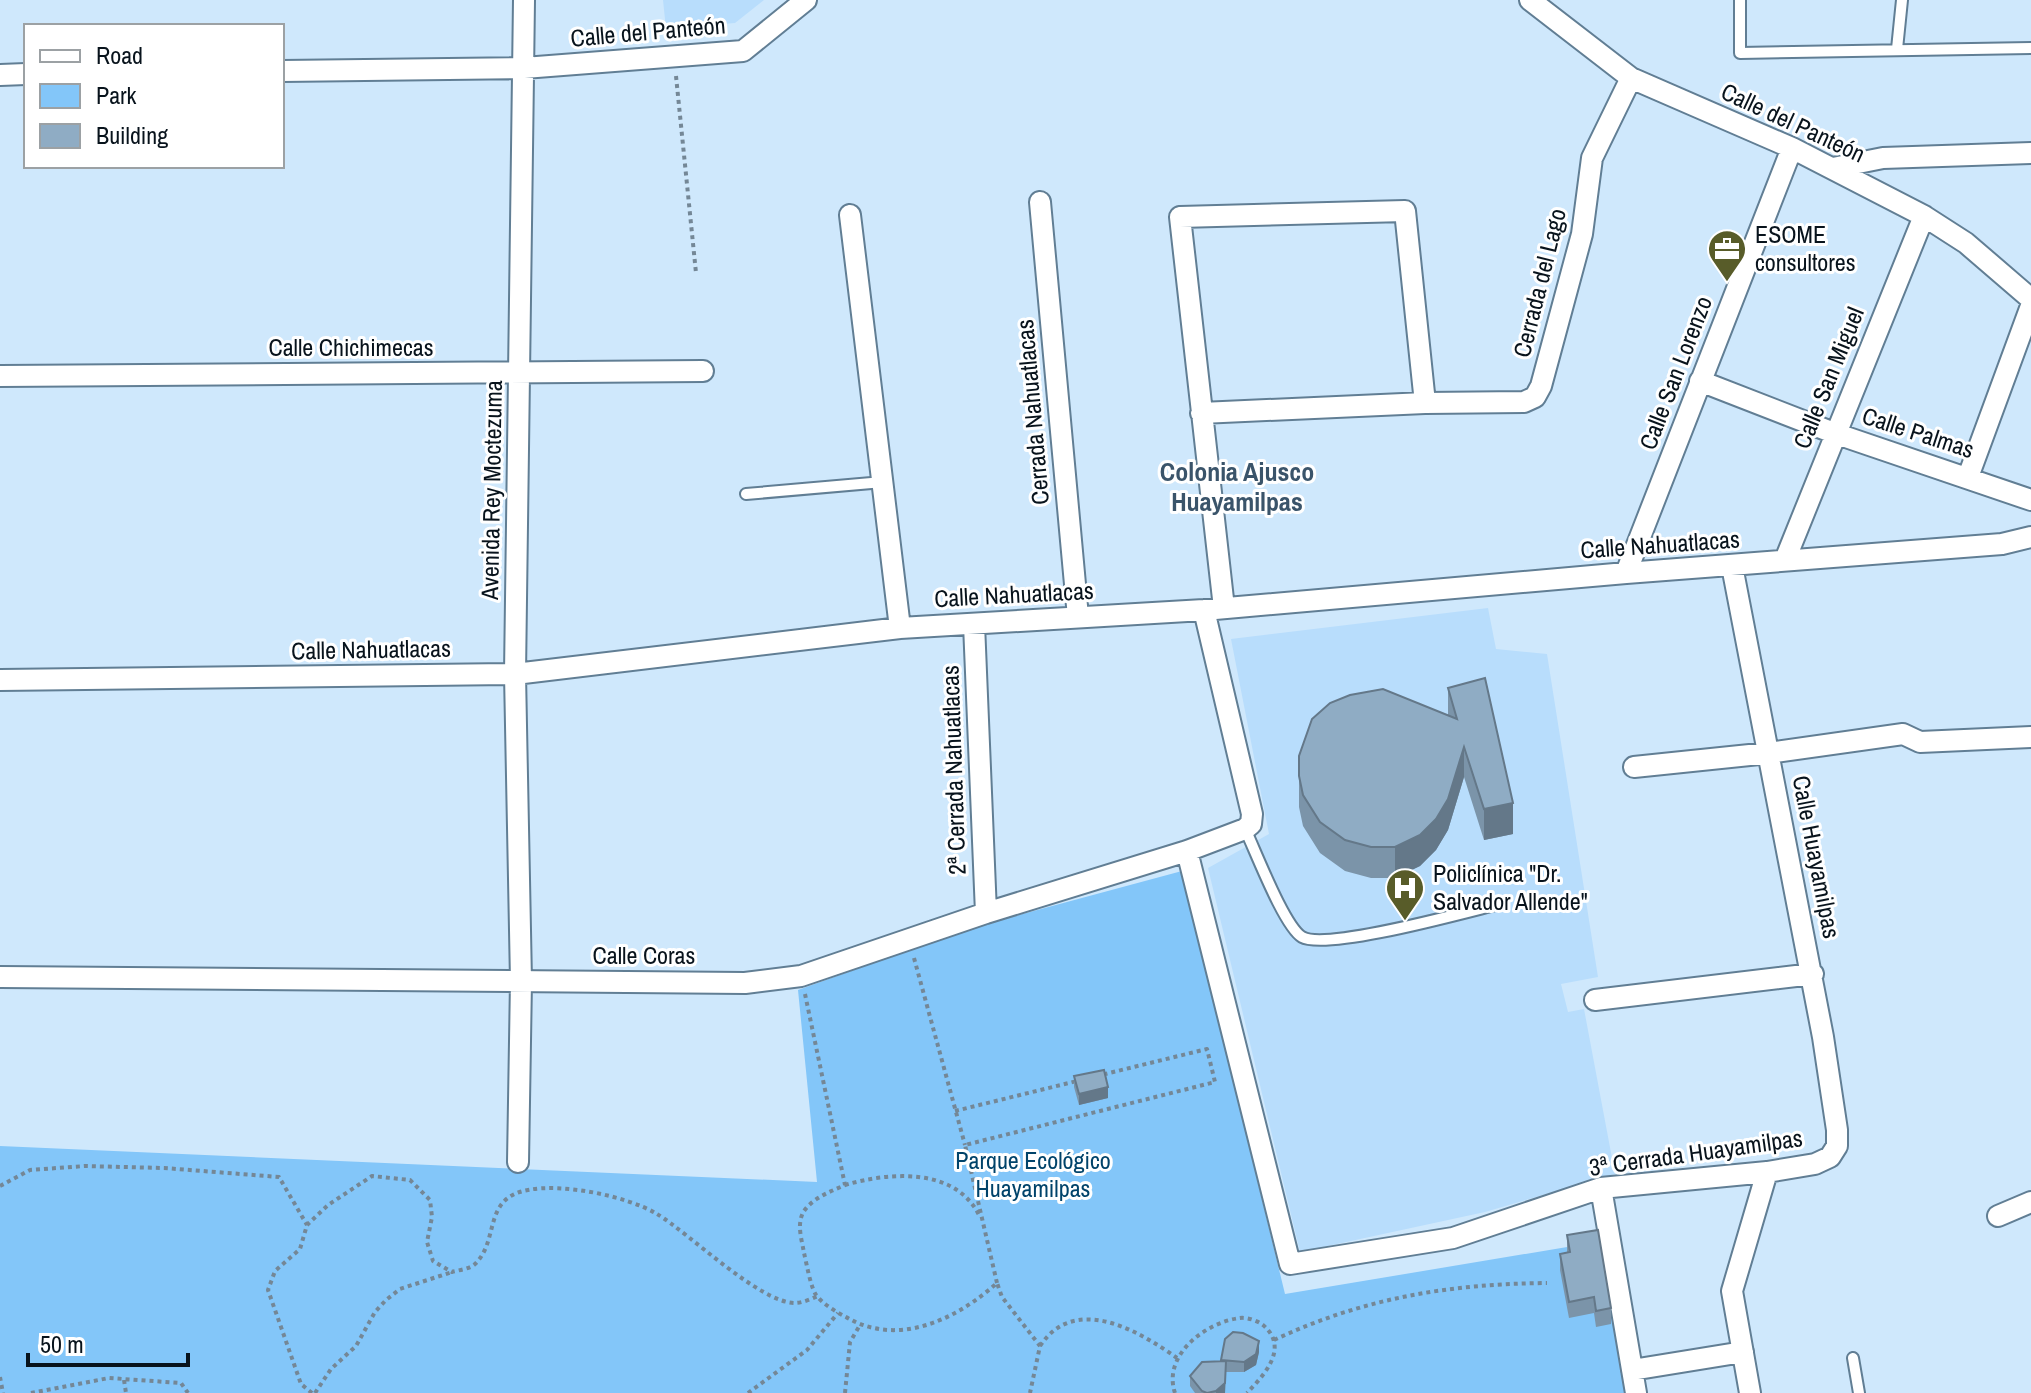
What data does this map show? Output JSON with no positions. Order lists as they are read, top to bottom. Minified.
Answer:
{"streets":{"street":["Calle del Panteón","Cerrada del Lago","Calle Chichimecas","Calle San Lorenzo","Calle San Miguel","Cerrada Nahuatlacas","Calle Palmas","Avenida Rey Moctezuma","Calle Nahuatlacas","2ª Cerrada Nahuatlacas","Calle Huayamilpas","Calle Coras","3ª Cerrada Huayamilpas"]},"crossings":[["Calle del Panteón","Cerrada del Lago"],["Calle del Panteón","Calle San Lorenzo"],["Calle del Panteón","Calle San Miguel"],["Calle del Panteón","Avenida Rey Moctezuma"],["Calle Chichimecas","Avenida Rey Moctezuma"],["Calle San Lorenzo","Calle Palmas"],["Calle San Lorenzo","Calle Nahuatlacas"],["Calle San Miguel","Calle Palmas"],["Calle San Miguel","Calle Nahuatlacas"],["Cerrada Nahuatlacas","Calle Nahuatlacas"],["Avenida Rey Moctezuma","Calle Nahuatlacas"],["Avenida Rey Moctezuma","Calle Coras"],["Calle Nahuatlacas","2ª Cerrada Nahuatlacas"],["Calle Nahuatlacas","Calle Huayamilpas"],["2ª Cerrada Nahuatlacas","Calle Coras"],["Calle Huayamilpas","3ª Cerrada Huayamilpas"],["Calle Coras","3ª Cerrada Huayamilpas"]],"districts":["Colonia Ajusco Huayamilpas"],"parks":["Parque Ecológico Huayamilpas"],"places":{"office":["ESOME consultores"],"hospital":["Policlínica \"Dr. Salvador Allende\""]},"legend":["Road","Park","Building"],"scale_bar":"50 m"}
